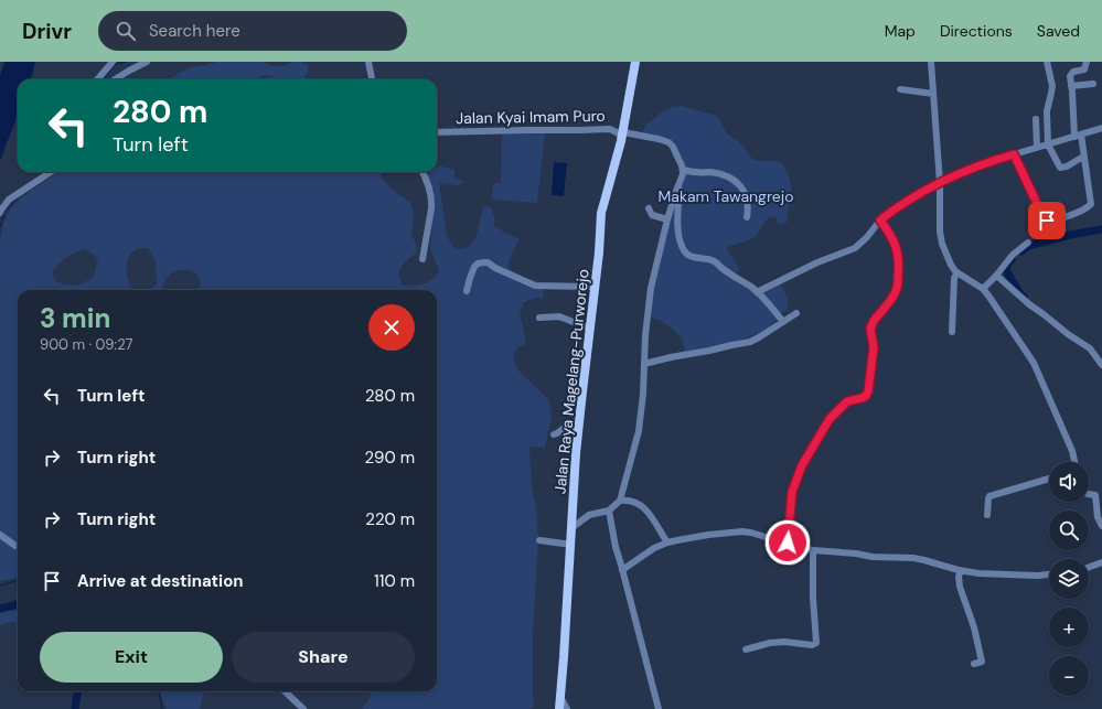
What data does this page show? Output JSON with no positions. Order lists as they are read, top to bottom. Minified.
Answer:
{"streets":{"main road":["Jalan Raya Magelang-Purworejo"],"street":["Jalan Kyai Imam Puro"]},"crossings":[["Jalan Kyai Imam Puro","Jalan Raya Magelang-Purworejo"]],"parks":["Makam Tawangrejo"],"page":{"header":"Drivr","search":"Search here","nav":["Map","Directions","Saved"],"turn":["280 m","Turn left"],"heading":["3 min","900 m · 09:27"],"list":[{"name":"Turn left","value":"280 m"},{"name":"Turn right","value":"290 m"},{"name":"Turn right","value":"220 m"},{"name":"Arrive at destination","value":"110 m"}],"map_buttons":["+","−"],"buttons":["Exit","Share"]}}
